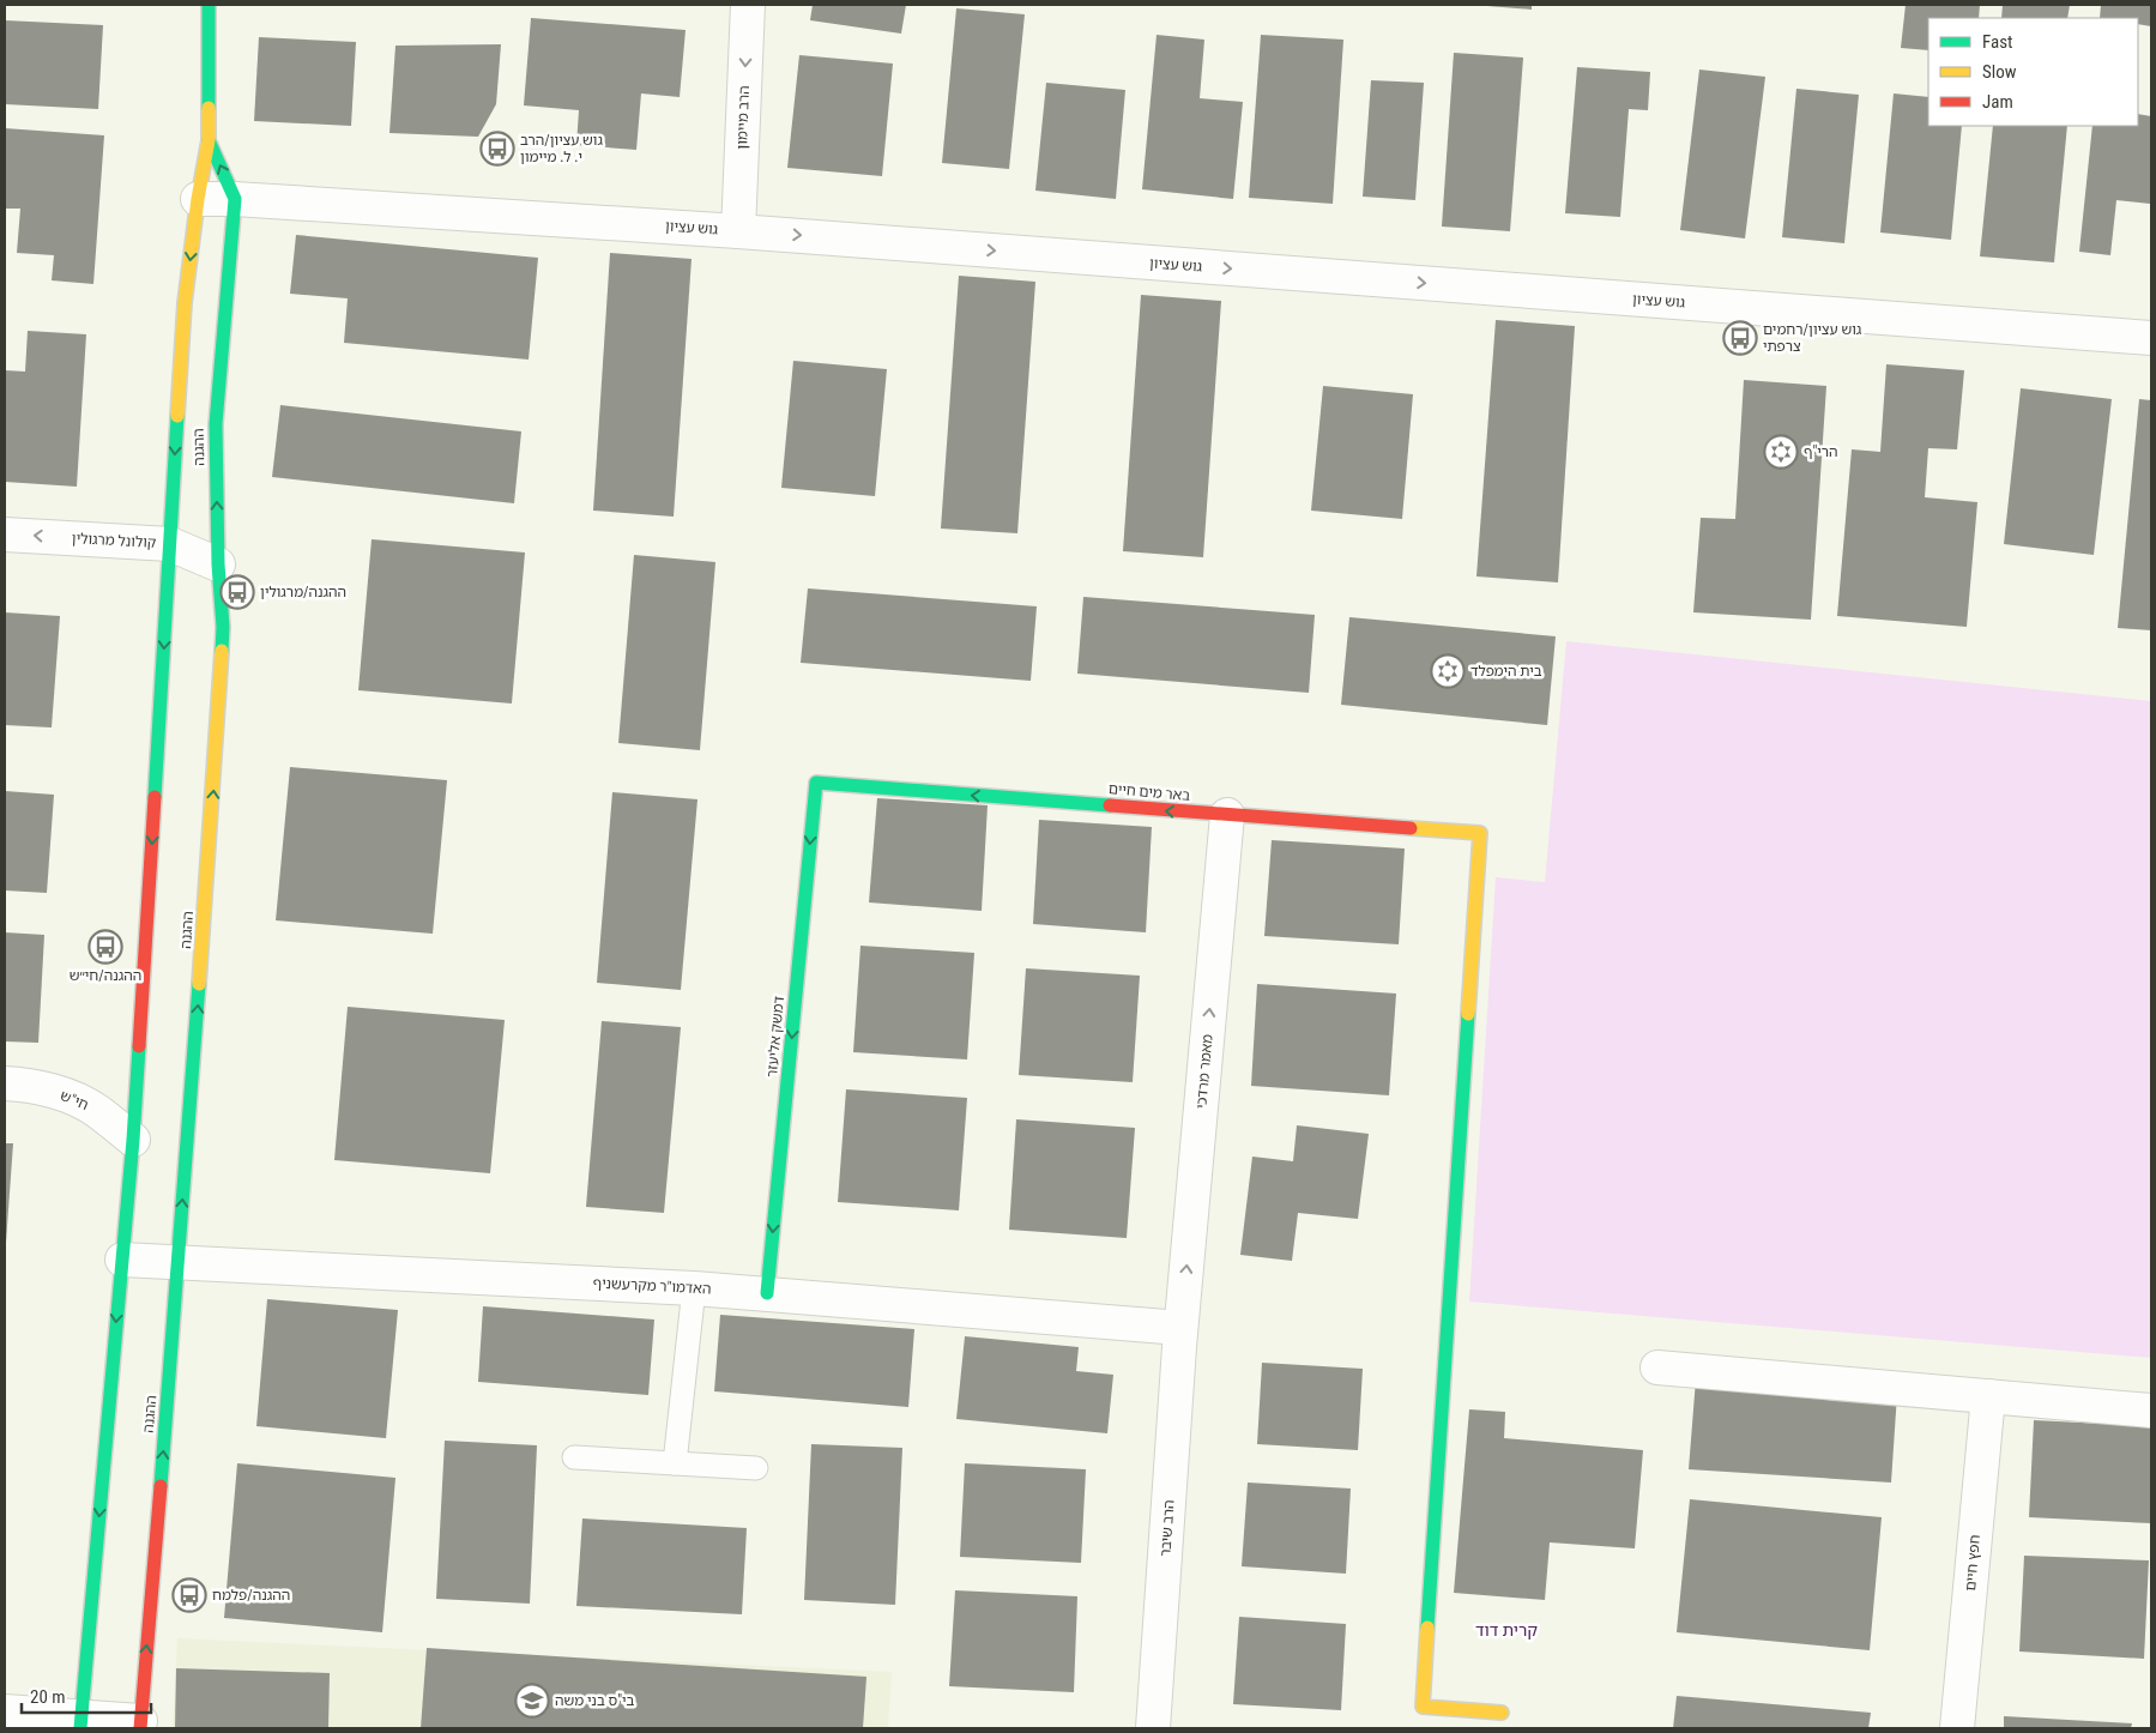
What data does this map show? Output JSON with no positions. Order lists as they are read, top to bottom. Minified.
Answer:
{"streets":{"street":["הרב מיימון","גוש עציון","ההגנה","קולונל מרגולין","באר מים חיים","דמשק אליעזר","מאמר מרדכי","חי\"ש","האדמו\"ר מקרעשניף","הרב שיבר","חפץ חיים"]},"crossings":[["הרב מיימון","גוש עציון"],["גוש עציון","ההגנה"],["ההגנה","קולונל מרגולין"],["ההגנה","חי\"ש"],["ההגנה","האדמו\"ר מקרעשניף"],["באר מים חיים","דמשק אליעזר"],["באר מים חיים","מאמר מרדכי"],["דמשק אליעזר","האדמו\"ר מקרעשניף"],["מאמר מרדכי","האדמו\"ר מקרעשניף"],["מאמר מרדכי","הרב שיבר"],["האדמו\"ר מקרעשניף","הרב שיבר"]],"one_way":["הרב מיימון","גוש עציון","קולונל מרגולין","דמשק אליעזר","מאמר מרדכי"],"districts":["קרית דוד"],"places":{"bus stop":["גוש עציון/הרב י. ל. מיימון","גוש עציון/רחמים צרפתי","ההגנה/מרגולין","ההגנה/חי״ש","ההגנה/פלמח"],"synagogue":["הרי\"ף","בית הימפלד"],"school or university":["בי\"ס בני משה"]},"legend":["Fast","Slow","Jam"],"scale_bar":"20 m"}
